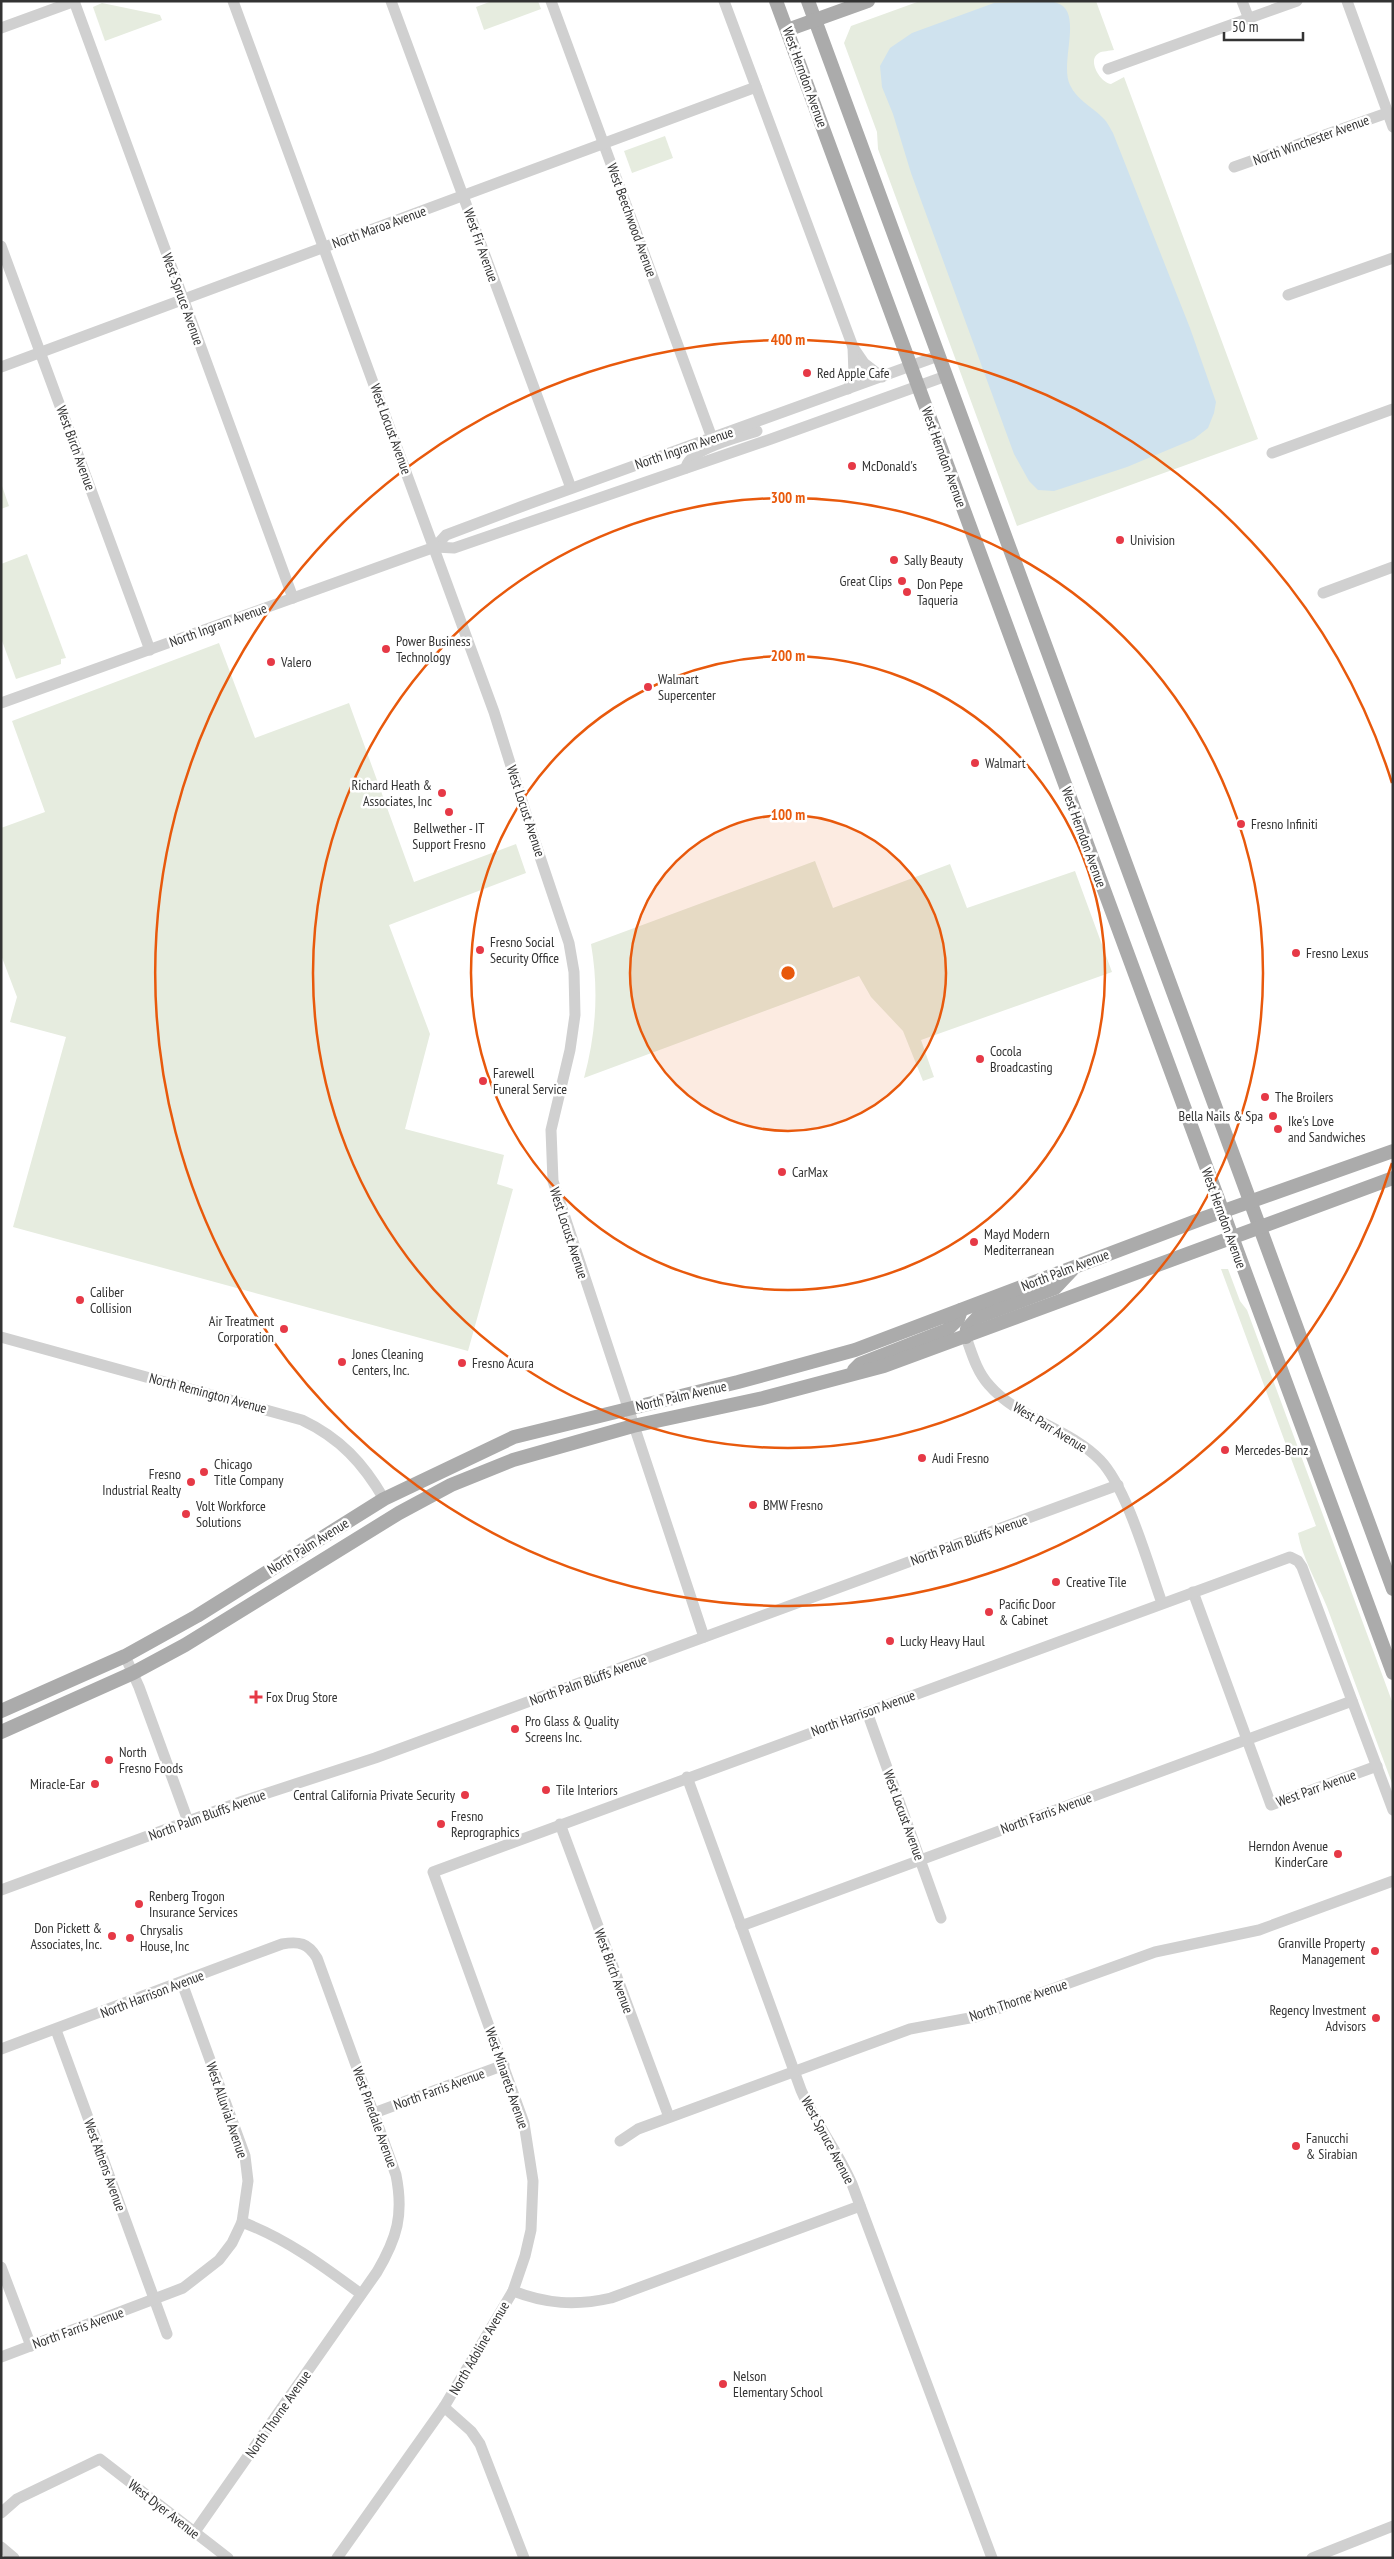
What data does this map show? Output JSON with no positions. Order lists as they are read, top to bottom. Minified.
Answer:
{"streets":{"main road":["West Herndon Avenue","North Palm Avenue"],"street":["North Winchester Avenue","West Beechwood Avenue","North Maroa Avenue","West Fir Avenue","West Spruce Avenue","West Locust Avenue","West Birch Avenue","North Ingram Avenue","North Remington Avenue","West Parr Avenue","North Palm Bluffs Avenue","North Harrison Avenue","North Farris Avenue","North Thorne Avenue","West Minarets Avenue","West Alluvial Avenue","West Pinedale Avenue","West Athens Avenue","North Adoline Avenue","West Dyer Avenue"]},"crossings":[["West Herndon Avenue","North Ingram Avenue"],["West Herndon Avenue","North Palm Avenue"],["West Beechwood Avenue","North Maroa Avenue"],["West Beechwood Avenue","North Ingram Avenue"],["North Maroa Avenue","West Fir Avenue"],["North Maroa Avenue","West Spruce Avenue"],["North Maroa Avenue","West Locust Avenue"],["North Maroa Avenue","West Birch Avenue"],["West Fir Avenue","North Ingram Avenue"],["West Spruce Avenue","North Ingram Avenue"],["West Spruce Avenue","North Harrison Avenue"],["West Spruce Avenue","North Farris Avenue"],["West Spruce Avenue","North Thorne Avenue"],["West Spruce Avenue","North Adoline Avenue"],["West Locust Avenue","North Ingram Avenue"],["West Locust Avenue","North Palm Avenue"],["West Locust Avenue","North Palm Bluffs Avenue"],["West Locust Avenue","North Harrison Avenue"],["West Locust Avenue","North Farris Avenue"],["West Birch Avenue","North Ingram Avenue"],["West Birch Avenue","North Harrison Avenue"],["West Birch Avenue","North Thorne Avenue"],["North Palm Avenue","North Remington Avenue"],["North Palm Avenue","West Parr Avenue"],["West Parr Avenue","North Palm Bluffs Avenue"],["West Parr Avenue","North Harrison Avenue"],["West Parr Avenue","North Farris Avenue"],["North Harrison Avenue","North Farris Avenue"],["North Harrison Avenue","West Minarets Avenue"],["North Harrison Avenue","West Alluvial Avenue"],["North Harrison Avenue","West Pinedale Avenue"],["North Harrison Avenue","West Athens Avenue"],["North Farris Avenue","West Minarets Avenue"],["North Farris Avenue","West Alluvial Avenue"],["North Farris Avenue","West Pinedale Avenue"],["North Farris Avenue","West Athens Avenue"],["North Thorne Avenue","West Pinedale Avenue"],["North Thorne Avenue","West Dyer Avenue"],["West Minarets Avenue","North Adoline Avenue"]],"places":{"other":["Red Apple Cafe","McDonald's","Univision","Sally Beauty","Great Clips","Don Pepe Taqueria","Power Business Technology","Valero","Walmart Supercenter","Walmart","Richard Heath & Associates, Inc","Bellwether - IT Support Fresno","Fresno Infiniti","Fresno Social Security Office","Fresno Lexus","Cocola Broadcasting","Farewell Funeral Service","The Broilers","Bella Nails & Spa","Ike's Love and Sandwiches","CarMax","Mayd Modern Mediterranean","Caliber Collision","Air Treatment Corporation","Jones Cleaning Centers, Inc.","Fresno Acura","Mercedes-Benz","Audi Fresno","Chicago Title Company","Fresno Industrial Realty","BMW Fresno","Volt Workforce Solutions","Creative Tile","Pacific Door & Cabinet","Lucky Heavy Haul","Pro Glass & Quality Screens Inc.","North Fresno Foods","Miracle-Ear","Tile Interiors","Central California Private Security","Fresno Reprographics","Herndon Avenue KinderCare","Renberg Trogon Insurance Services","Don Pickett & Associates, Inc.","Chrysalis House, Inc","Granville Property Management","Regency Investment Advisors","Fanucchi & Sirabian","Nelson Elementary School"],"health":["Fox Drug Store"]},"scale_bar":"50 m","rings":["400 m","300 m","200 m","100 m"]}
